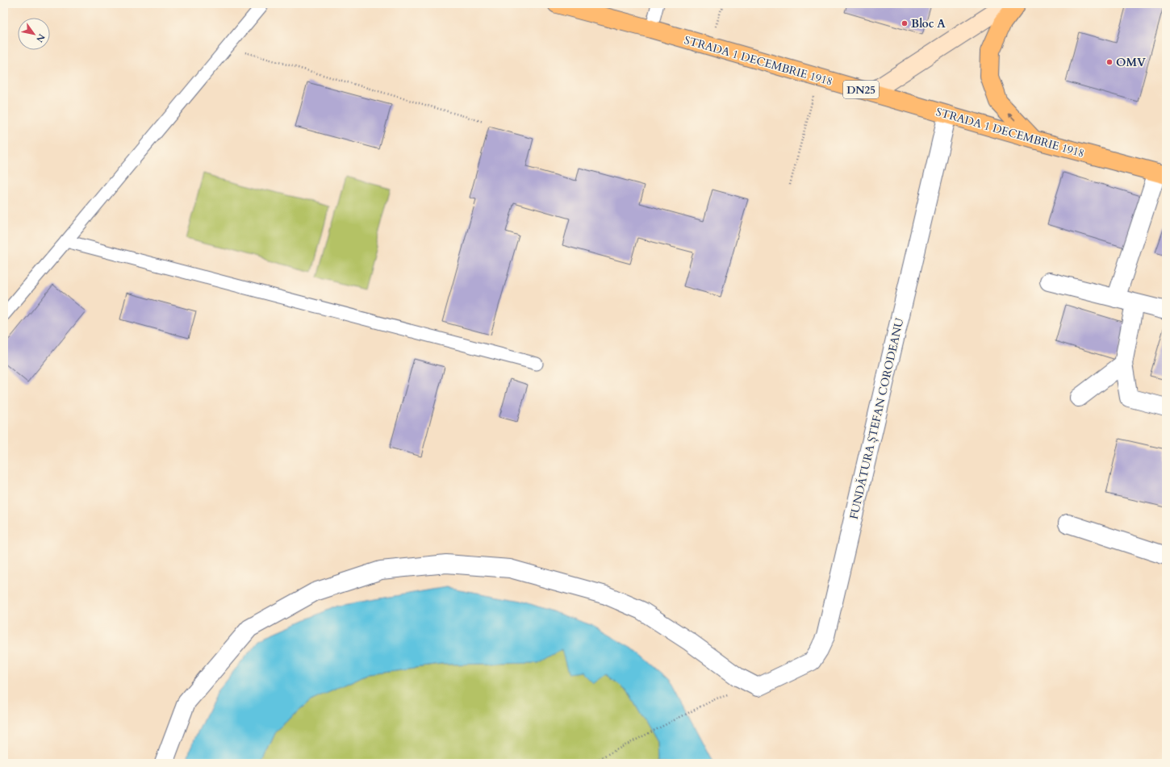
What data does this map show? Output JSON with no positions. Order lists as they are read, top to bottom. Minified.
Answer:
{"streets":{"main road":["STRADA 1 DECEMBRIE 1918","DN25"],"street":["FUNDĂTURA ȘTEFAN CORODEANU"]},"crossings":[["STRADA 1 DECEMBRIE 1918","FUNDĂTURA ȘTEFAN CORODEANU"]],"places":["Bloc A","OMV"],"north":"bottom right"}
